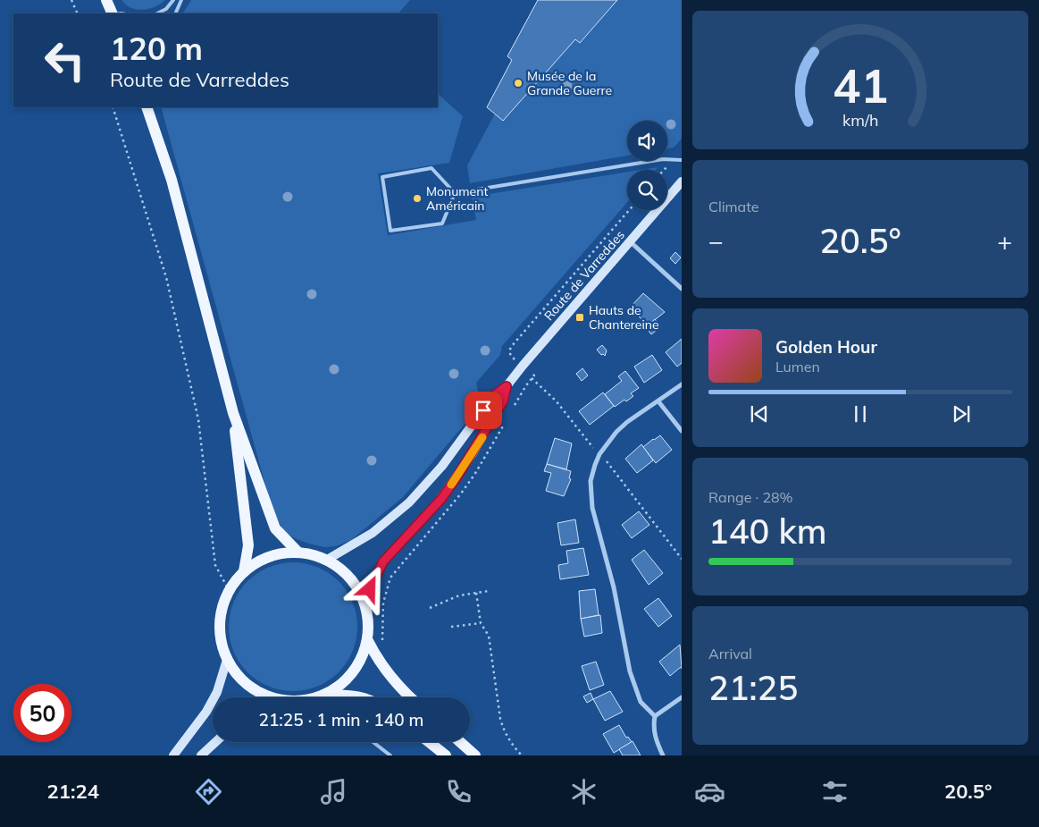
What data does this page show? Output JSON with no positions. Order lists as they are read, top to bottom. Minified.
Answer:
{"streets":{"main road":["Route de Varreddes"]},"places":{"other":["Musée de la Grande Guerre","Monument Américain"],"transit":["Hauts de Chantereine"]},"page":{"turn":["120 m","Route de Varreddes"],"tile":["Climate",["Range · 28%","140 km"],["Arrival","21:25"]],"heat":["−","20.5°","+"],"song":["Golden Hour","Lumen"],"limit":"50","trip":"21:25 · 1 min · 140 m","tabs":["21:24","20.5°"],"gauge":["41","km/h"]}}
